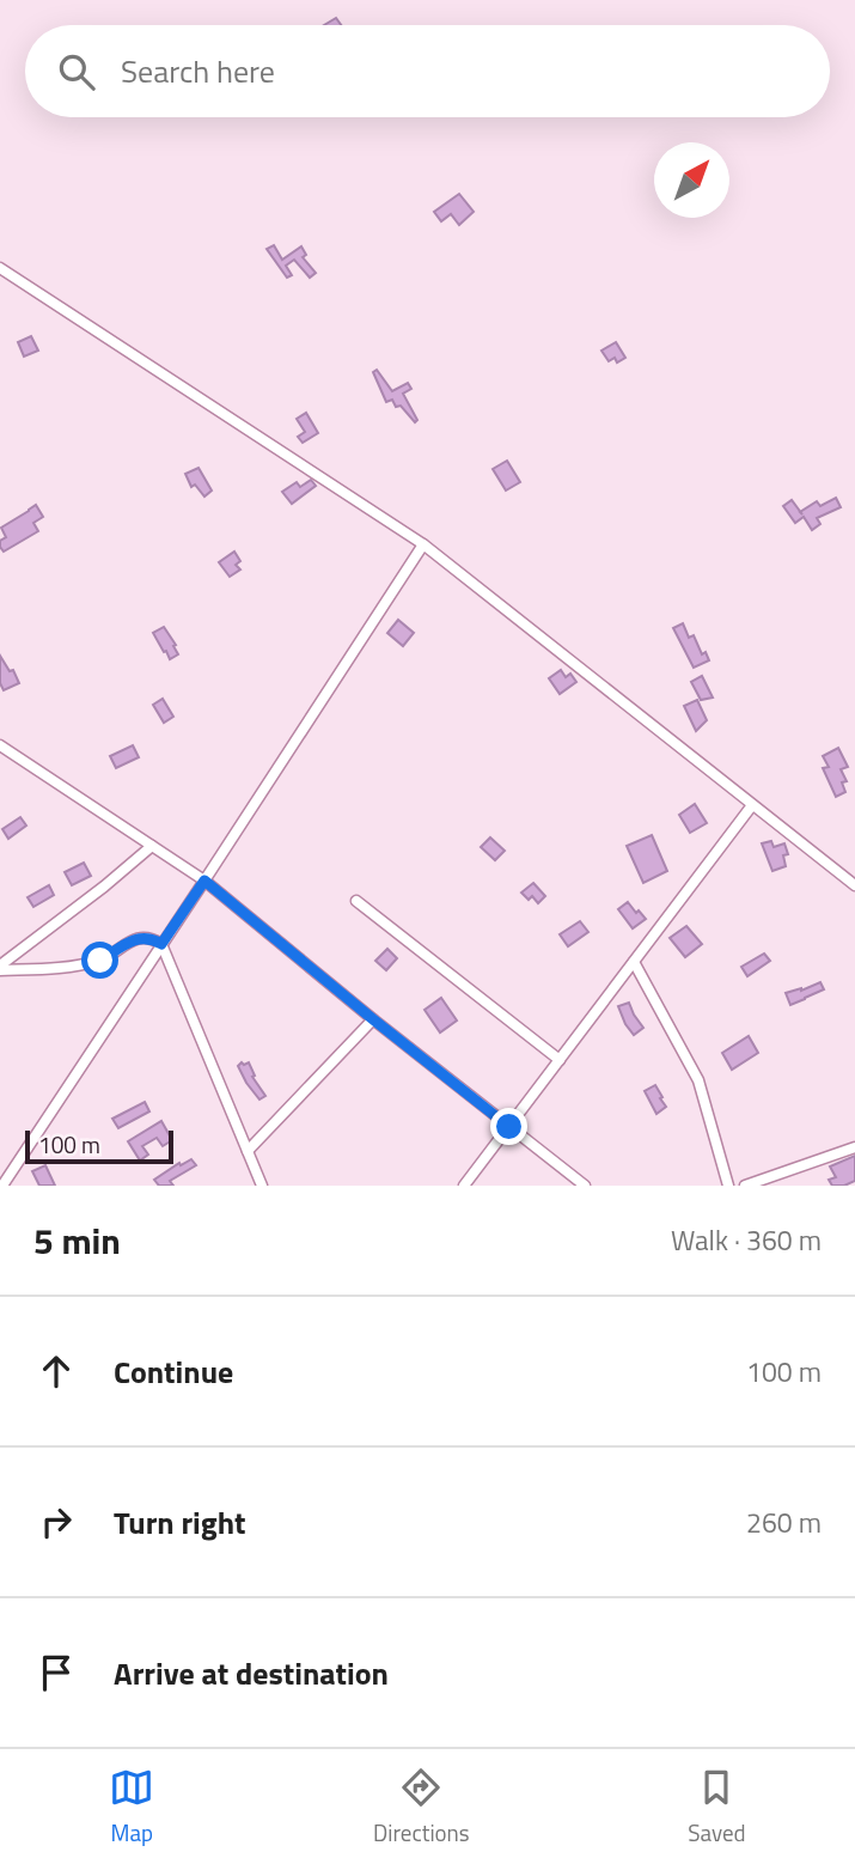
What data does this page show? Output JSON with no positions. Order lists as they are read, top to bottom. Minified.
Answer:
{"scale_bar":"100 m","north":"top right","page":{"search":"Search here","scale":"100 m","heading":["5 min","Walk · 360 m"],"list":[["Continue","100 m"],["Turn right","260 m"],"Arrive at destination"],"nav":["Map","Directions","Saved"]}}
